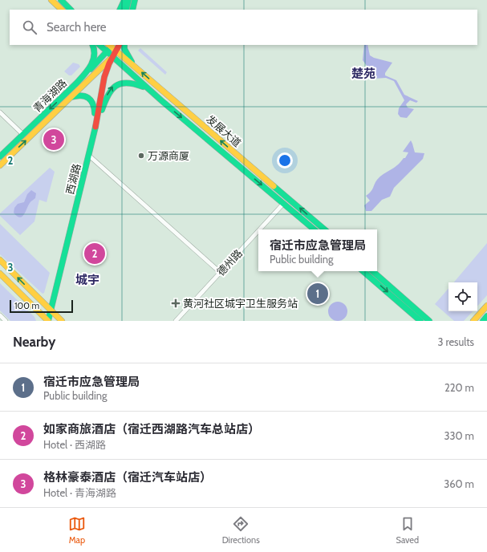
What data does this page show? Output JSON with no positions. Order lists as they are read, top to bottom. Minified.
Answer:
{"streets":{"main road":["青海湖路","发展大道","西湖路"],"street":["德州路"]},"crossings":[["青海湖路","发展大道"],["青海湖路","西湖路"],["发展大道","西湖路"],["发展大道","德州路"]],"districts":["楚苑","城宇"],"places":{"other":["万源商厦"],"health":["黄河社区城宇卫生服务站"]},"scale_bar":"100 m","page":{"search":"Search here","pins":["3","2","1"],"popup":["宿迁市应急管理局","Public building"],"scale":"100 m","heading":["Nearby","3 results"],"list":[{"mark":"1","name":"宿迁市应急管理局","note":"Public building","value":"220 m"},{"mark":"2","name":"如家商旅酒店（宿迁西湖路汽车总站店）","note":"Hotel · 西湖路","value":"330 m"},{"mark":"3","name":"格林豪泰酒店（宿迁汽车站店）","note":"Hotel · 青海湖路","value":"360 m"}],"nav":["Map","Directions","Saved"]},"grid":{"rows":["2","3"]}}
